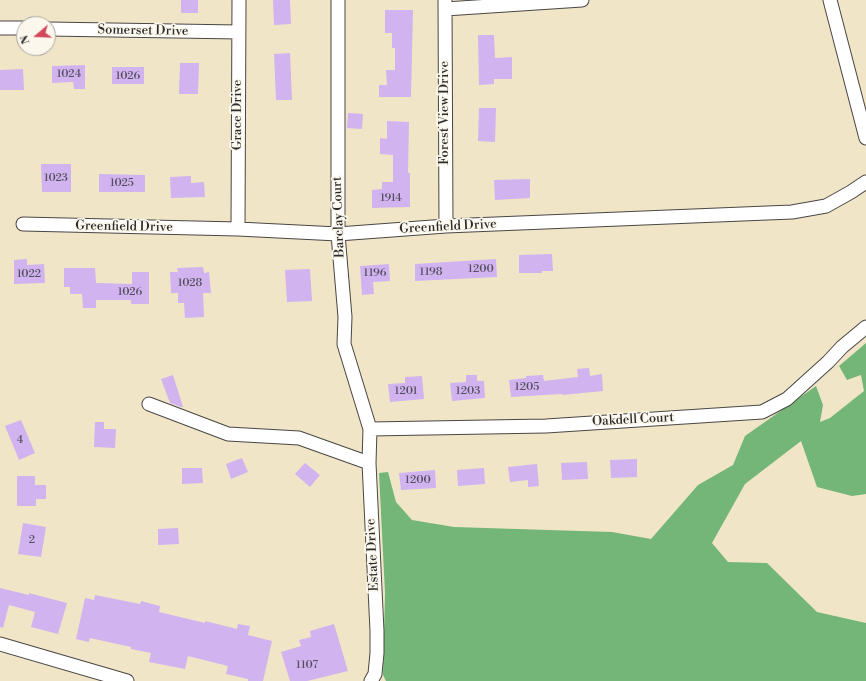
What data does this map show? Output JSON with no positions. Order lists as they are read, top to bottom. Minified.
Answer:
{"streets":{"street":["Somerset Drive","Forest View Drive","Grace Drive","Barclay Court","Greenfield Drive","Oakdell Court","Estate Drive"]},"crossings":[["Somerset Drive","Grace Drive"],["Forest View Drive","Greenfield Drive"],["Grace Drive","Greenfield Drive"],["Barclay Court","Greenfield Drive"],["Barclay Court","Oakdell Court"],["Barclay Court","Estate Drive"],["Oakdell Court","Estate Drive"]],"house_numbers":["1024","1026","1023","1025","1914","1200","1198","1196","1022","1028","1026","1205","1201","1203","4","1200","2","1107"],"north":"left"}
